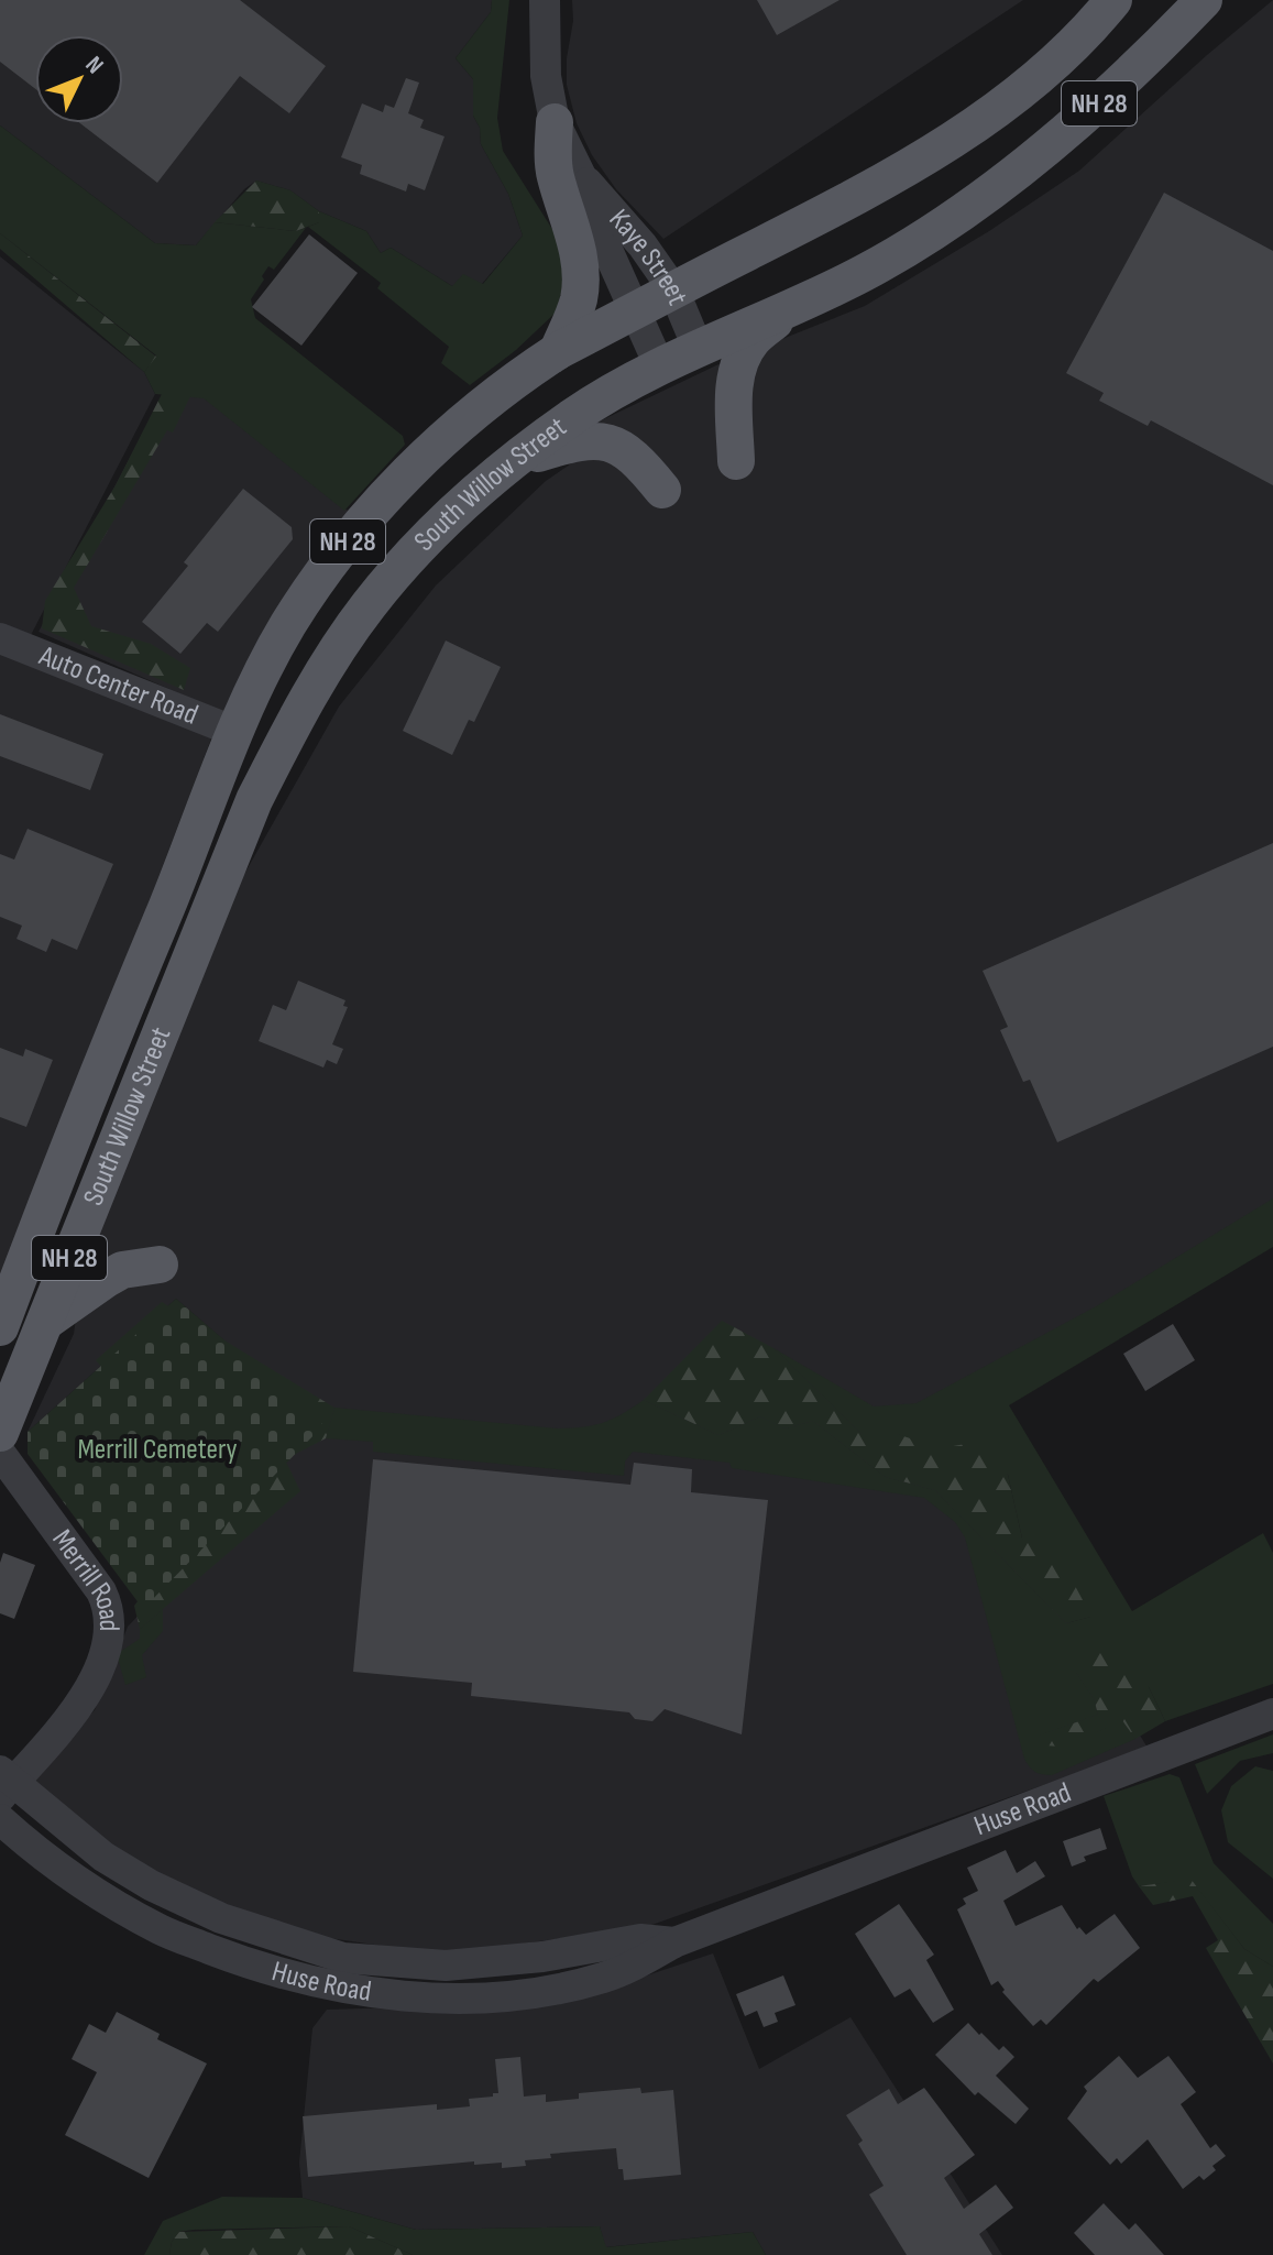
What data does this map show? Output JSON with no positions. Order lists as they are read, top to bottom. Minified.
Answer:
{"streets":{"main road":["NH 28","South Willow Street"],"street":["Kaye Street","Auto Center Road","Merrill Road","Huse Road"]},"crossings":[["Kaye Street","South Willow Street"],["South Willow Street","Auto Center Road"],["Merrill Road","Huse Road"]],"parks":["Merrill Cemetery"],"north":"top right"}
